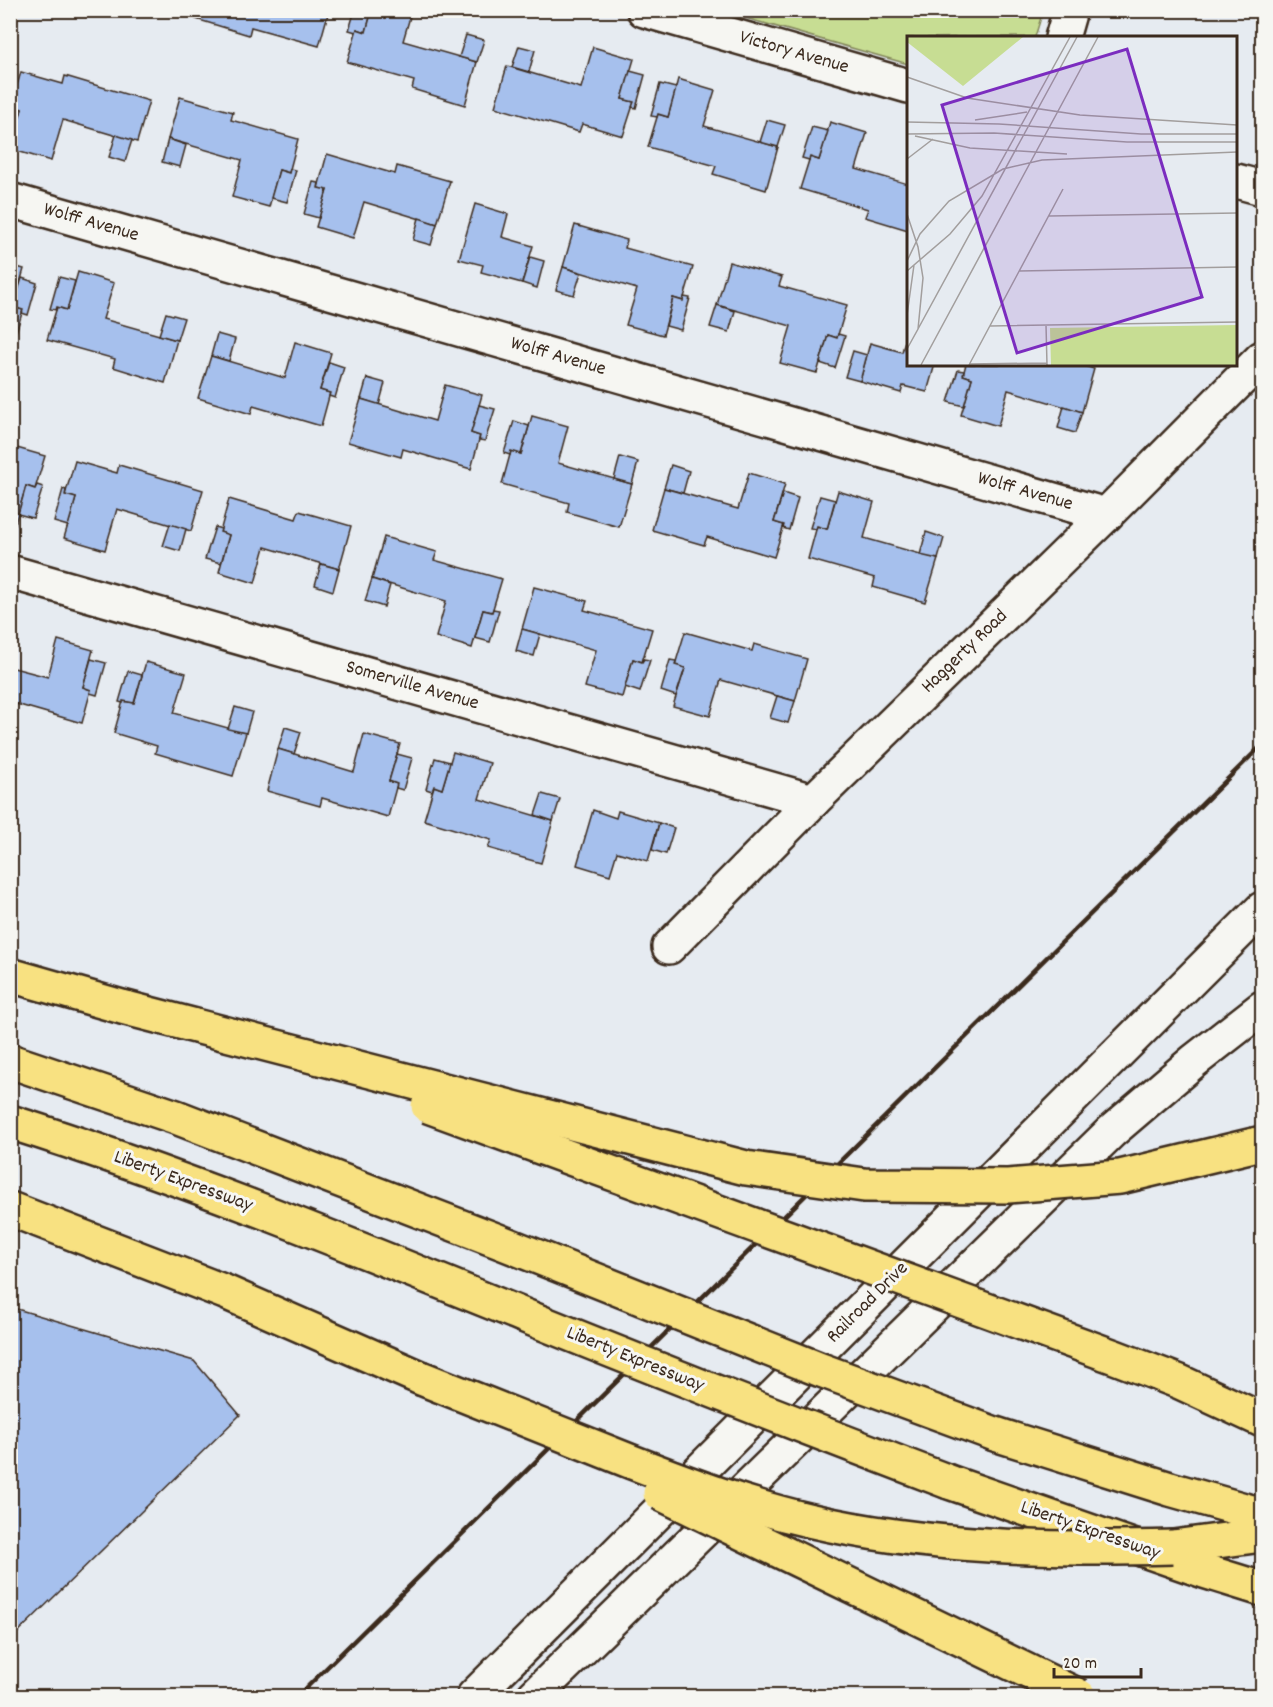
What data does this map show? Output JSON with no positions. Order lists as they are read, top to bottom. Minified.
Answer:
{"streets":{"highway":["Liberty Expressway"],"street":["Victory Avenue","Wolff Avenue","Haggerty Road","Somerville Avenue","Railroad Drive"]},"crossings":[["Wolff Avenue","Haggerty Road"],["Haggerty Road","Somerville Avenue"]],"scale_bar":"20 m"}
